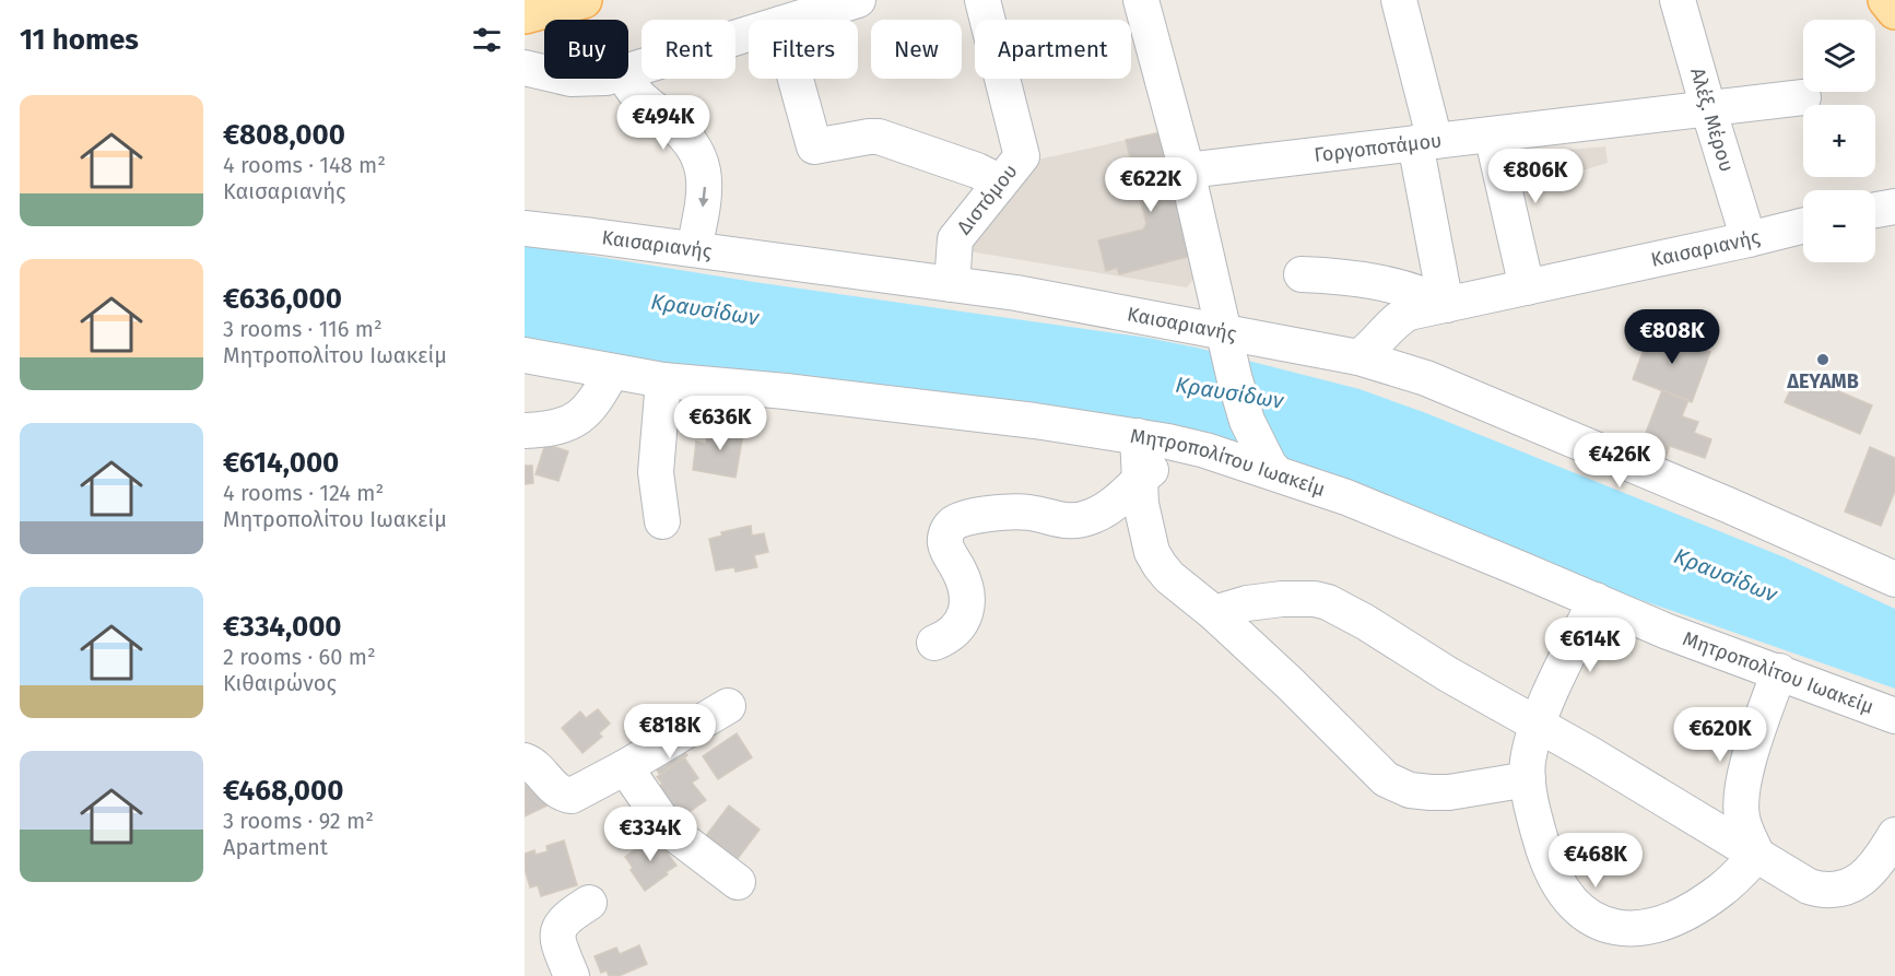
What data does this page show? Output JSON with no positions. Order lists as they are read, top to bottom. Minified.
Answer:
{"streets":{"street":["Αλέξ. Μέρου","Γοργοποτάμου","Διστόμου","Καισαριανής","Μητροπολίτου Ιωακείμ"]},"crossings":[["Αλέξ. Μέρου","Γοργοποτάμου"],["Αλέξ. Μέρου","Καισαριανής"],["Διστόμου","Καισαριανής"]],"water":["Κραυσίδων"],"places":["ΔΕΥΑΜΒ"],"page":{"heading":"11 homes","map_buttons":["+","−"],"chip":["Buy","Rent","Filters","New","Apartment"],"list":[{"name":"€808,000","note":"4 rooms · 148 m² · Καισαριανής"},{"name":"€636,000","note":"3 rooms · 116 m² · Μητροπολίτου Ιωακείμ"},{"name":"€614,000","note":"4 rooms · 124 m² · Μητροπολίτου Ιωακείμ"},{"name":"€334,000","note":"2 rooms · 60 m² · Κιθαιρώνος"},{"name":"€468,000","note":"3 rooms · 92 m² · Apartment"}],"price":["€494K","€806K","€622K","€808K","€636K","€426K","€614K","€818K","€620K","€334K","€468K"]}}
